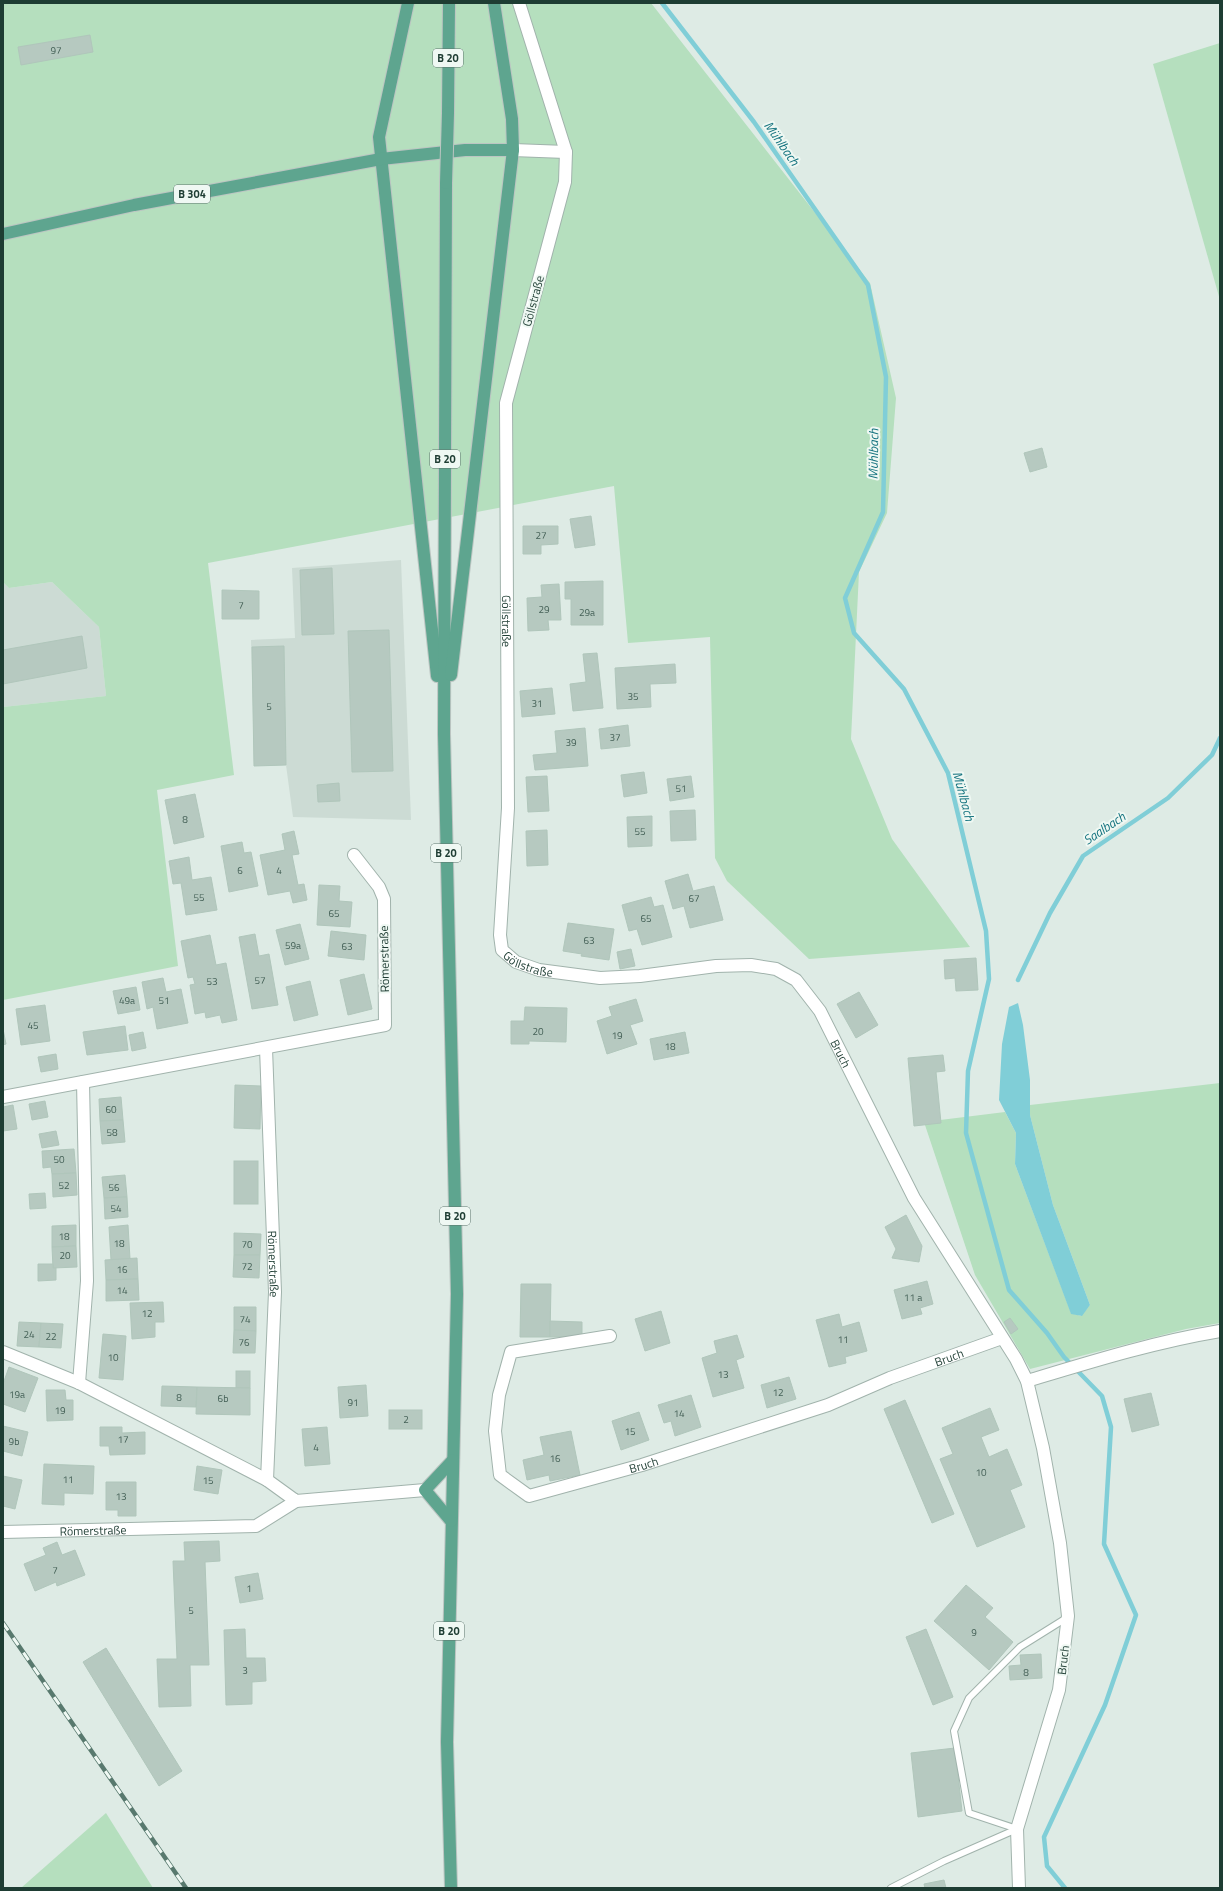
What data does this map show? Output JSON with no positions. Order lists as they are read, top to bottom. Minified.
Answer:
{"streets":{"main road":["B 20","B 304"],"street":["Göllstraße","Römerstraße","Bruch"]},"crossings":[["Göllstraße","Bruch"]],"water":["Mühlbach","Saalbach"],"house_numbers":["97","27","7","29","29a","35","31","5","37","39","51","8","55","6","4","55","67","65","65","63","59a","63","57","53","49a","51","45","20","19","18","60","58","50","52","56","54","18","18","70","20","72","16","14","11 a","12","74","24","22","11","76","10","13","12","19a","8","6b","91","19","14","2","15","17","9b","4","16","10","11","15","13","7","1","5","9","3","8"]}
